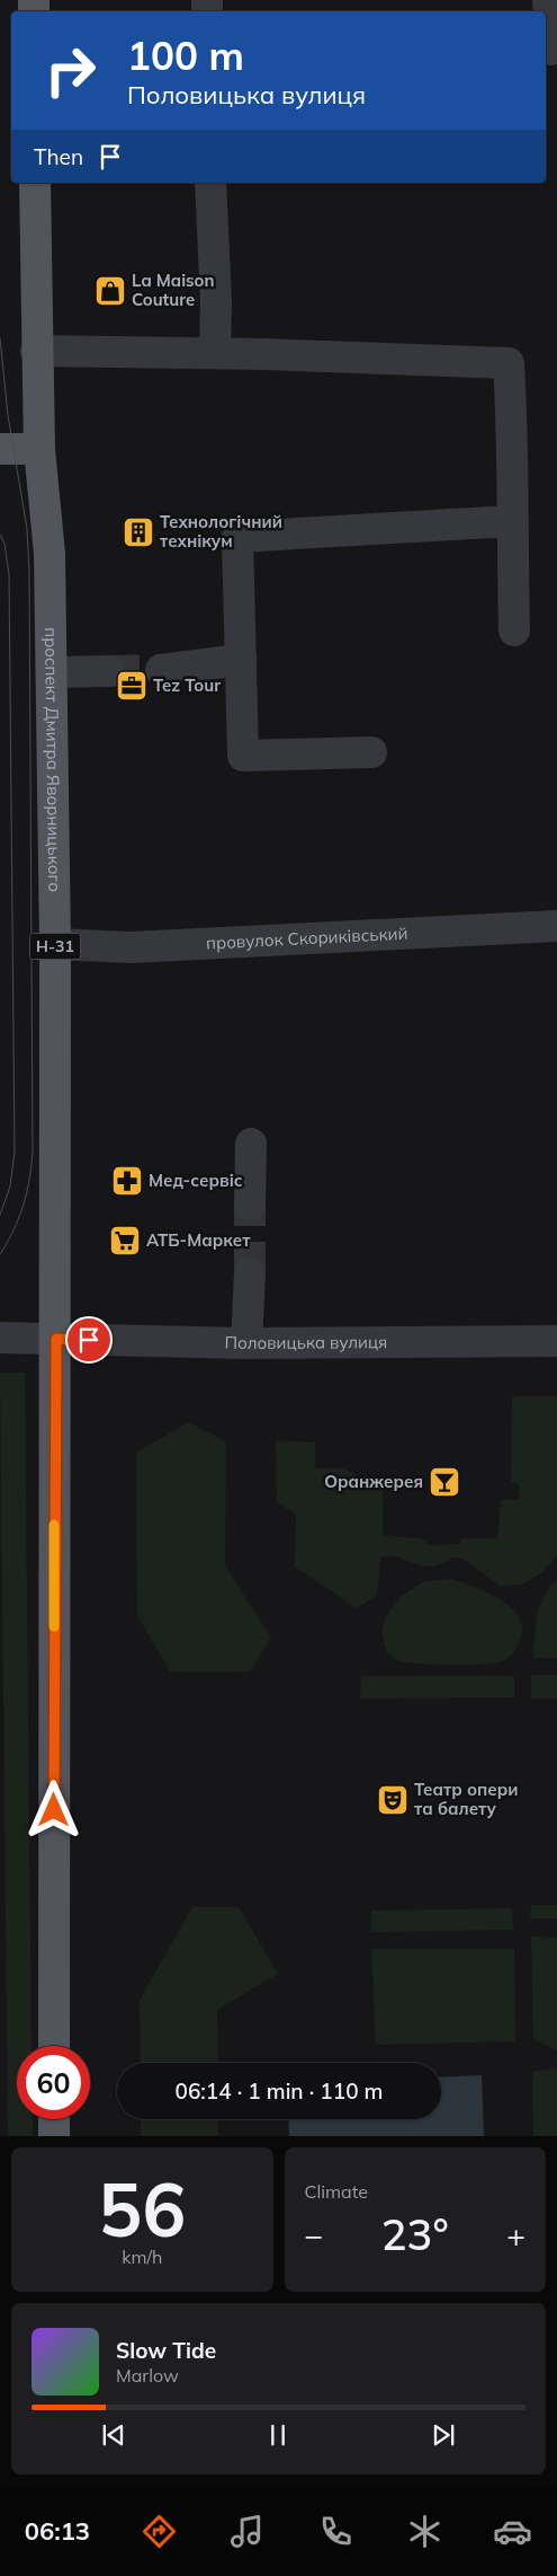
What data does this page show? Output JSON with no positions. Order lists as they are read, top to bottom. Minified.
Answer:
{"streets":{"main road":["проспект Дмитра Яворницького","Н-31"],"street":["провулок Скориківський","Половицька вулиця"]},"crossings":[["проспект Дмитра Яворницького","провулок Скориківський"],["проспект Дмитра Яворницького","Н-31"],["проспект Дмитра Яворницького","Половицька вулиця"],["Н-31","Половицька вулиця"]],"places":{"shop":["La Maison Couture"],"building":["Технологічний технікум"],"office":["Tez Tour"],"pharmacy":["Мед-сервіс"],"supermarket":["АТБ-Маркет"],"bar":["Оранжерея"],"theatre":["Театр опери та балету"]},"page":{"turn":["100 m","Половицька вулиця"],"then":"Then","limit":"60","trip":"06:14 · 1 min · 110 m","tile":[["56","km/h"],"Climate"],"heat":["−","23°","+"],"song":["Slow Tide","Marlow"],"tabs":"06:13"}}
